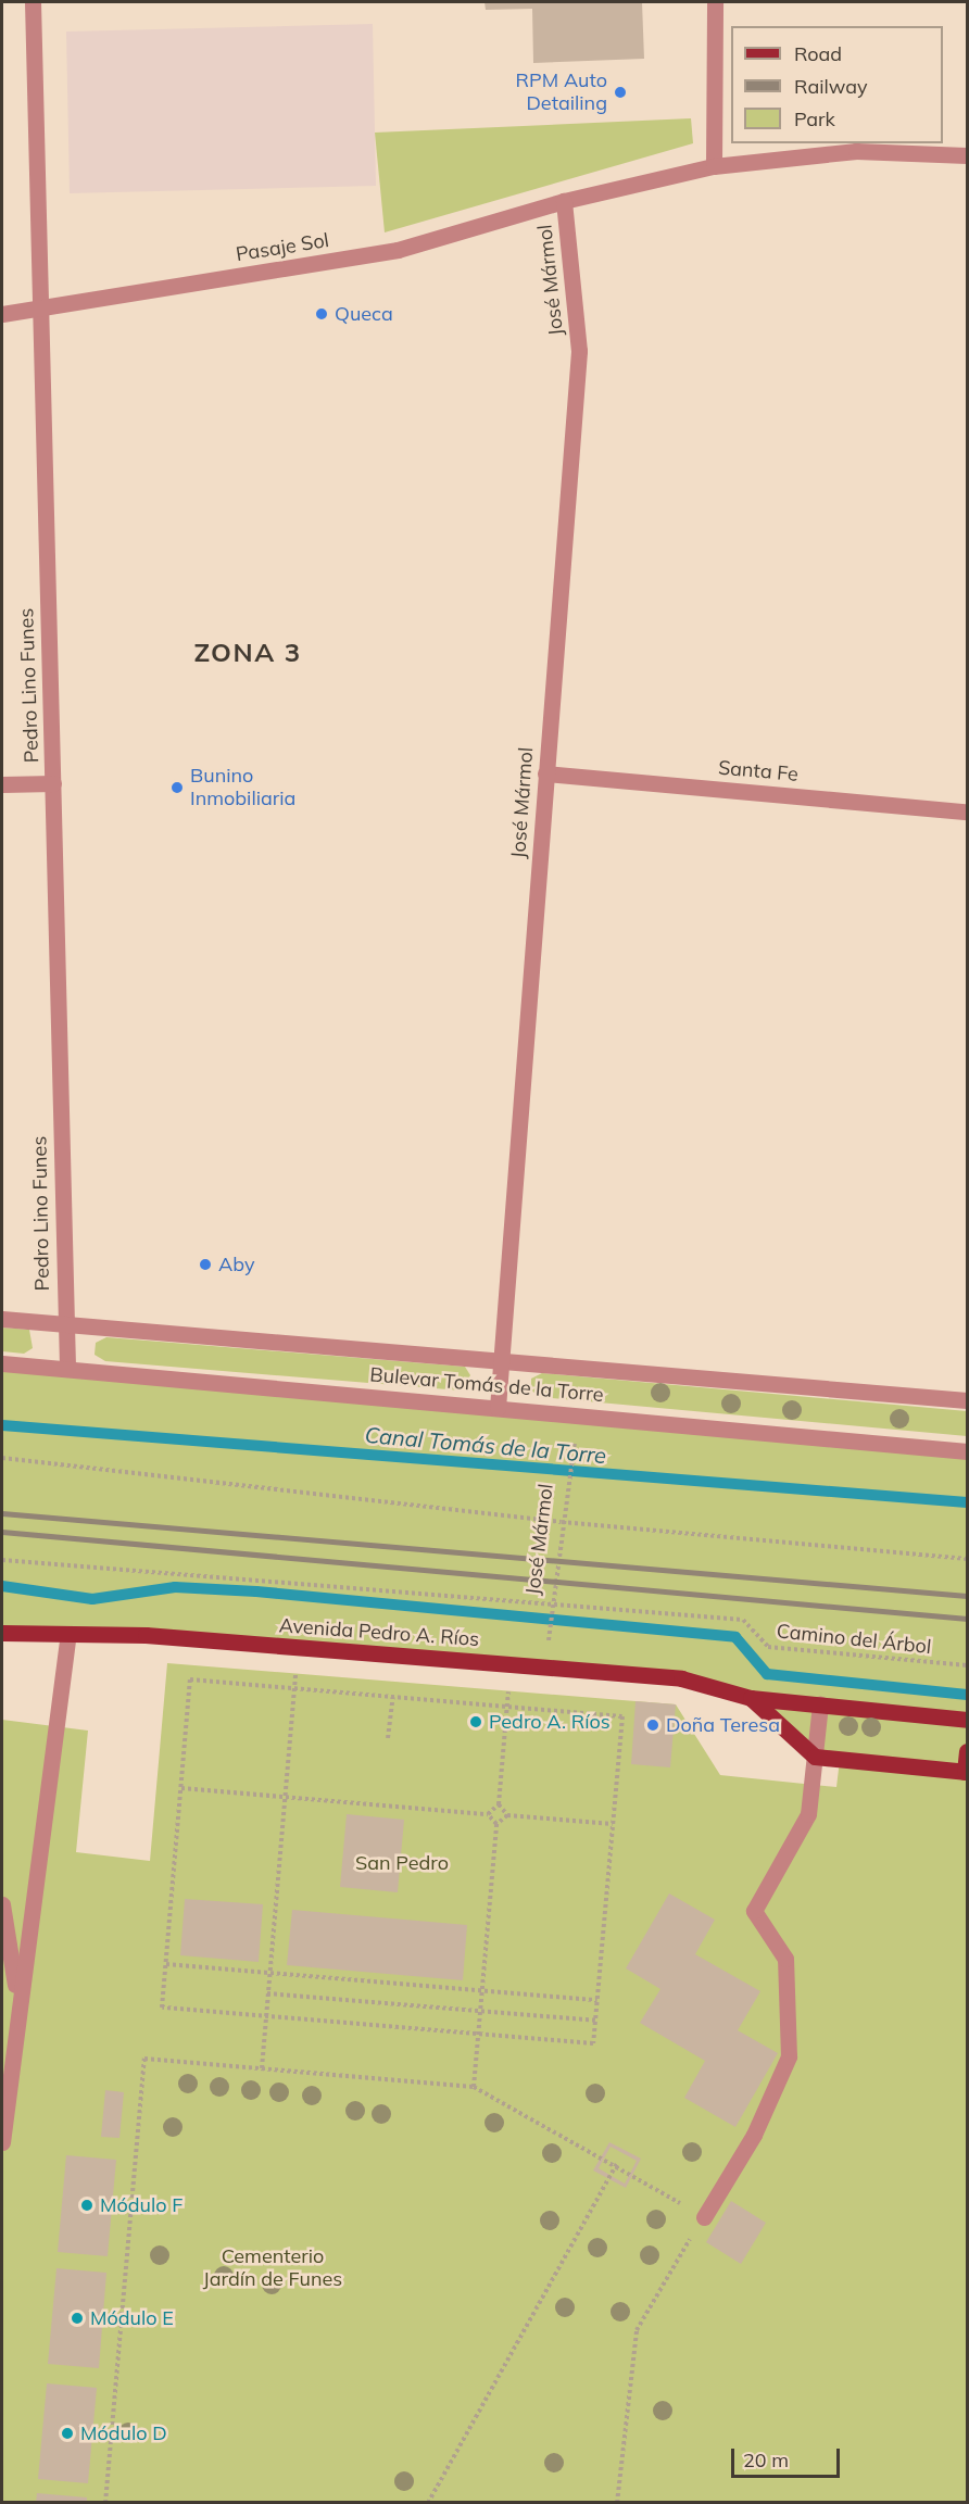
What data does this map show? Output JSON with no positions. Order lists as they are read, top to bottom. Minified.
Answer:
{"streets":{"main road":["Avenida Pedro A. Ríos"],"street":["Pasaje Sol","José Mármol","Pedro Lino Funes","Santa Fe","Bulevar Tomás de la Torre"],"path":["Camino del Árbol"]},"crossings":[["Pasaje Sol","José Mármol"],["Pasaje Sol","Pedro Lino Funes"],["José Mármol","Santa Fe"],["José Mármol","Bulevar Tomás de la Torre"],["José Mármol","Camino del Árbol"],["Pedro Lino Funes","Bulevar Tomás de la Torre"]],"districts":["ZONA 3"],"water":["Canal Tomás de la Torre"],"parks":["San Pedro","Cementerio Jardín de Funes"],"places":["RPM Auto Detailing","Queca","Bunino Inmobiliaria","Aby","Pedro A. Ríos","Doña Teresa","Módulo F","Módulo E","Módulo D"],"legend":["Road","Railway","Park"],"scale_bar":"20 m"}
